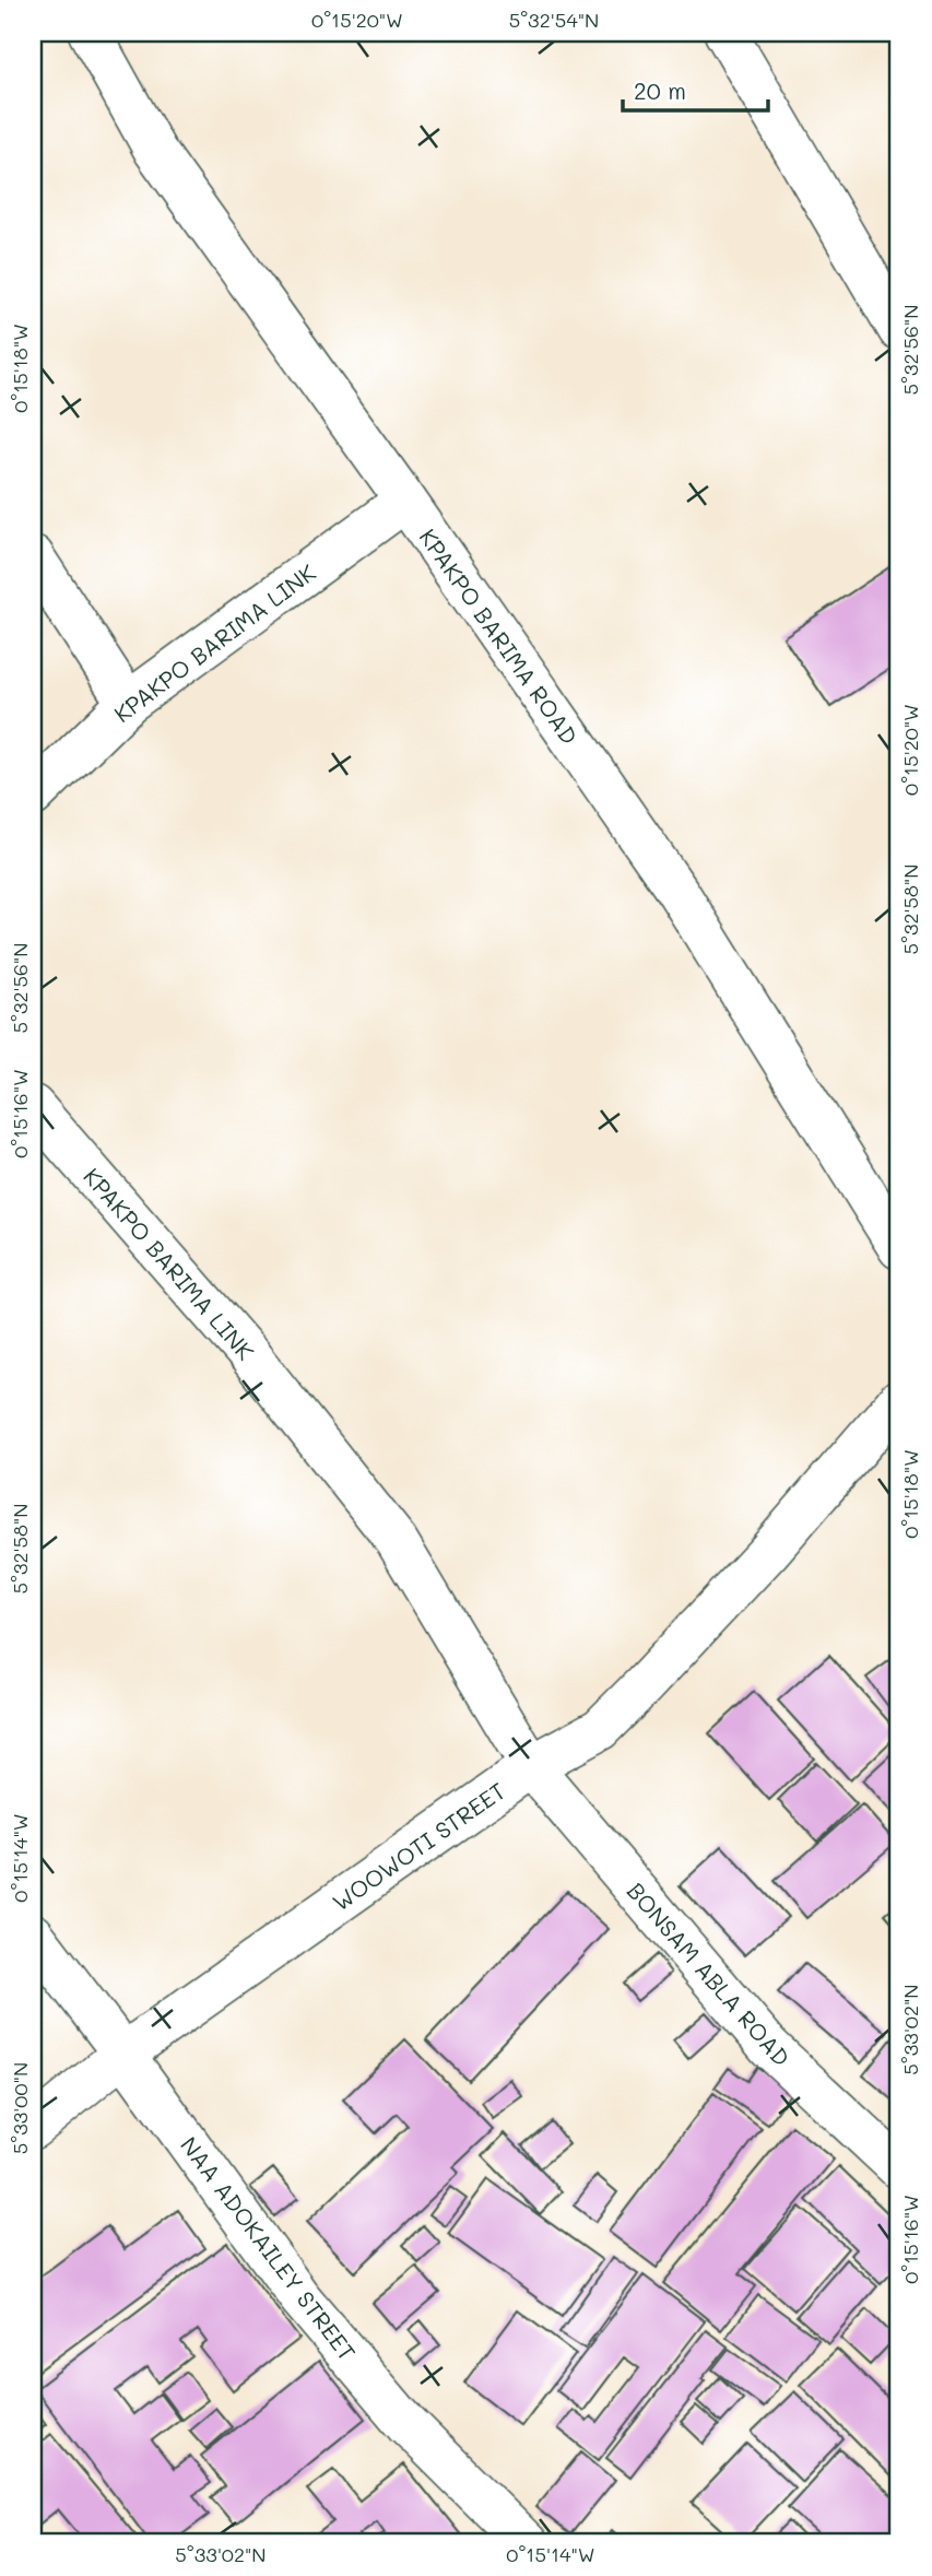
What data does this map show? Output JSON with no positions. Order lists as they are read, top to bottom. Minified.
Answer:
{"streets":{"street":["KPAKPO BARIMA ROAD","KPAKPO BARIMA LINK","WOOWOTI STREET","BONSAM ABLA ROAD","NAA ADOKAILEY STREET"]},"crossings":[["KPAKPO BARIMA ROAD","KPAKPO BARIMA LINK"],["KPAKPO BARIMA LINK","WOOWOTI STREET"],["KPAKPO BARIMA LINK","BONSAM ABLA ROAD"],["WOOWOTI STREET","BONSAM ABLA ROAD"],["WOOWOTI STREET","NAA ADOKAILEY STREET"]],"scale_bar":"20 m","coordinates":["0°15'20\"W","5°32'54\"N","5°32'56\"N","0°15'18\"W","5°32'58\"N","0°15'16\"W","0°15'14\"W","5°33'02\"N","5°33'00\"N"]}
